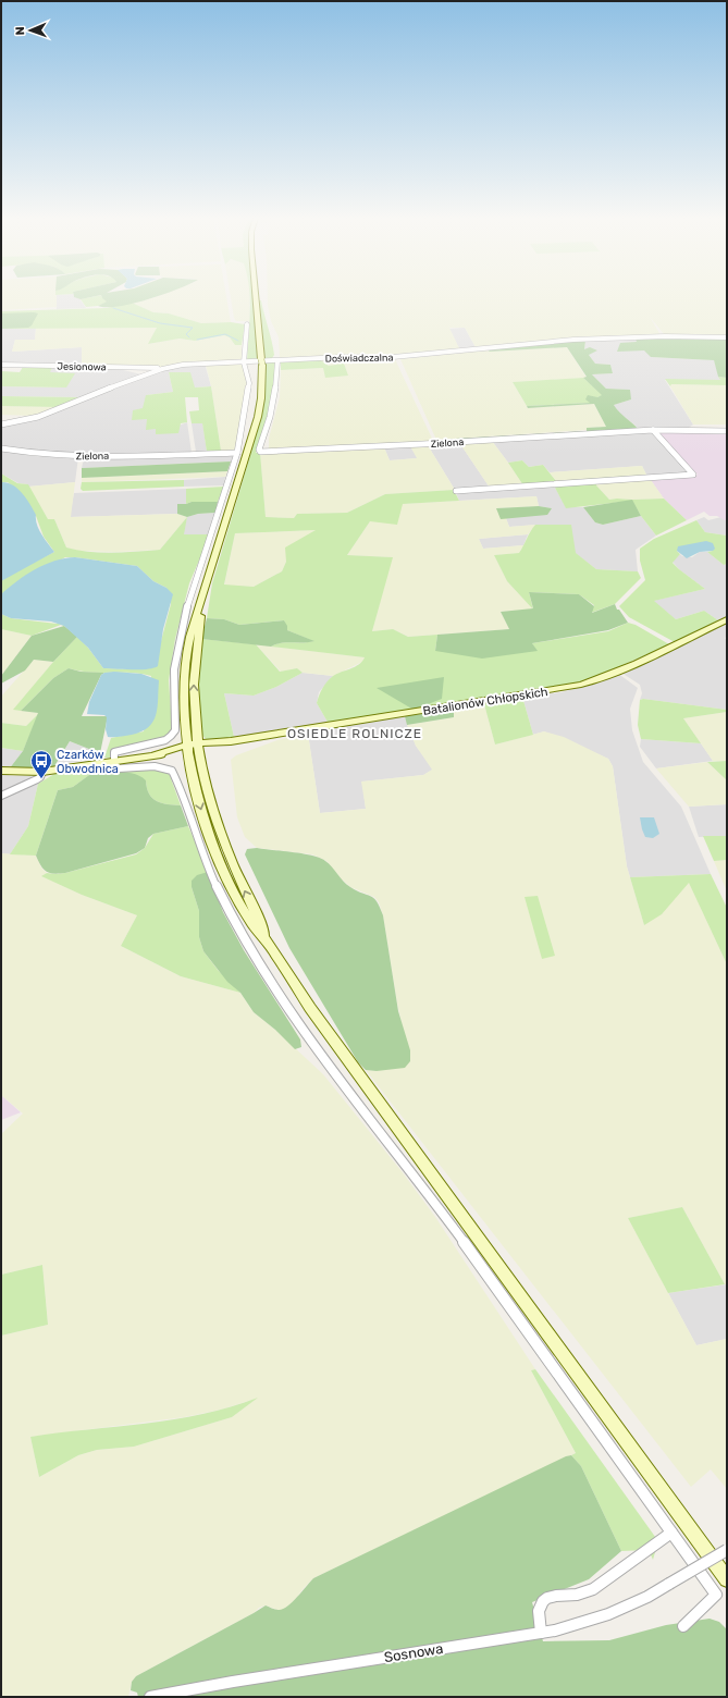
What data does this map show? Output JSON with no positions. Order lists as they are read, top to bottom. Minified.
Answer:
{"streets":{"main road":["Batalionów Chłopskich"],"street":["Doświadczalna","Jesionowa","Zielona","Sosnowa"]},"crossings":[["Doświadczalna","Jesionowa"],["Doświadczalna","Zielona"]],"districts":["OSIEDLE ROLNICZE"],"places":{"bus stop":["Czarków Obwodnica"]},"north":"left"}
